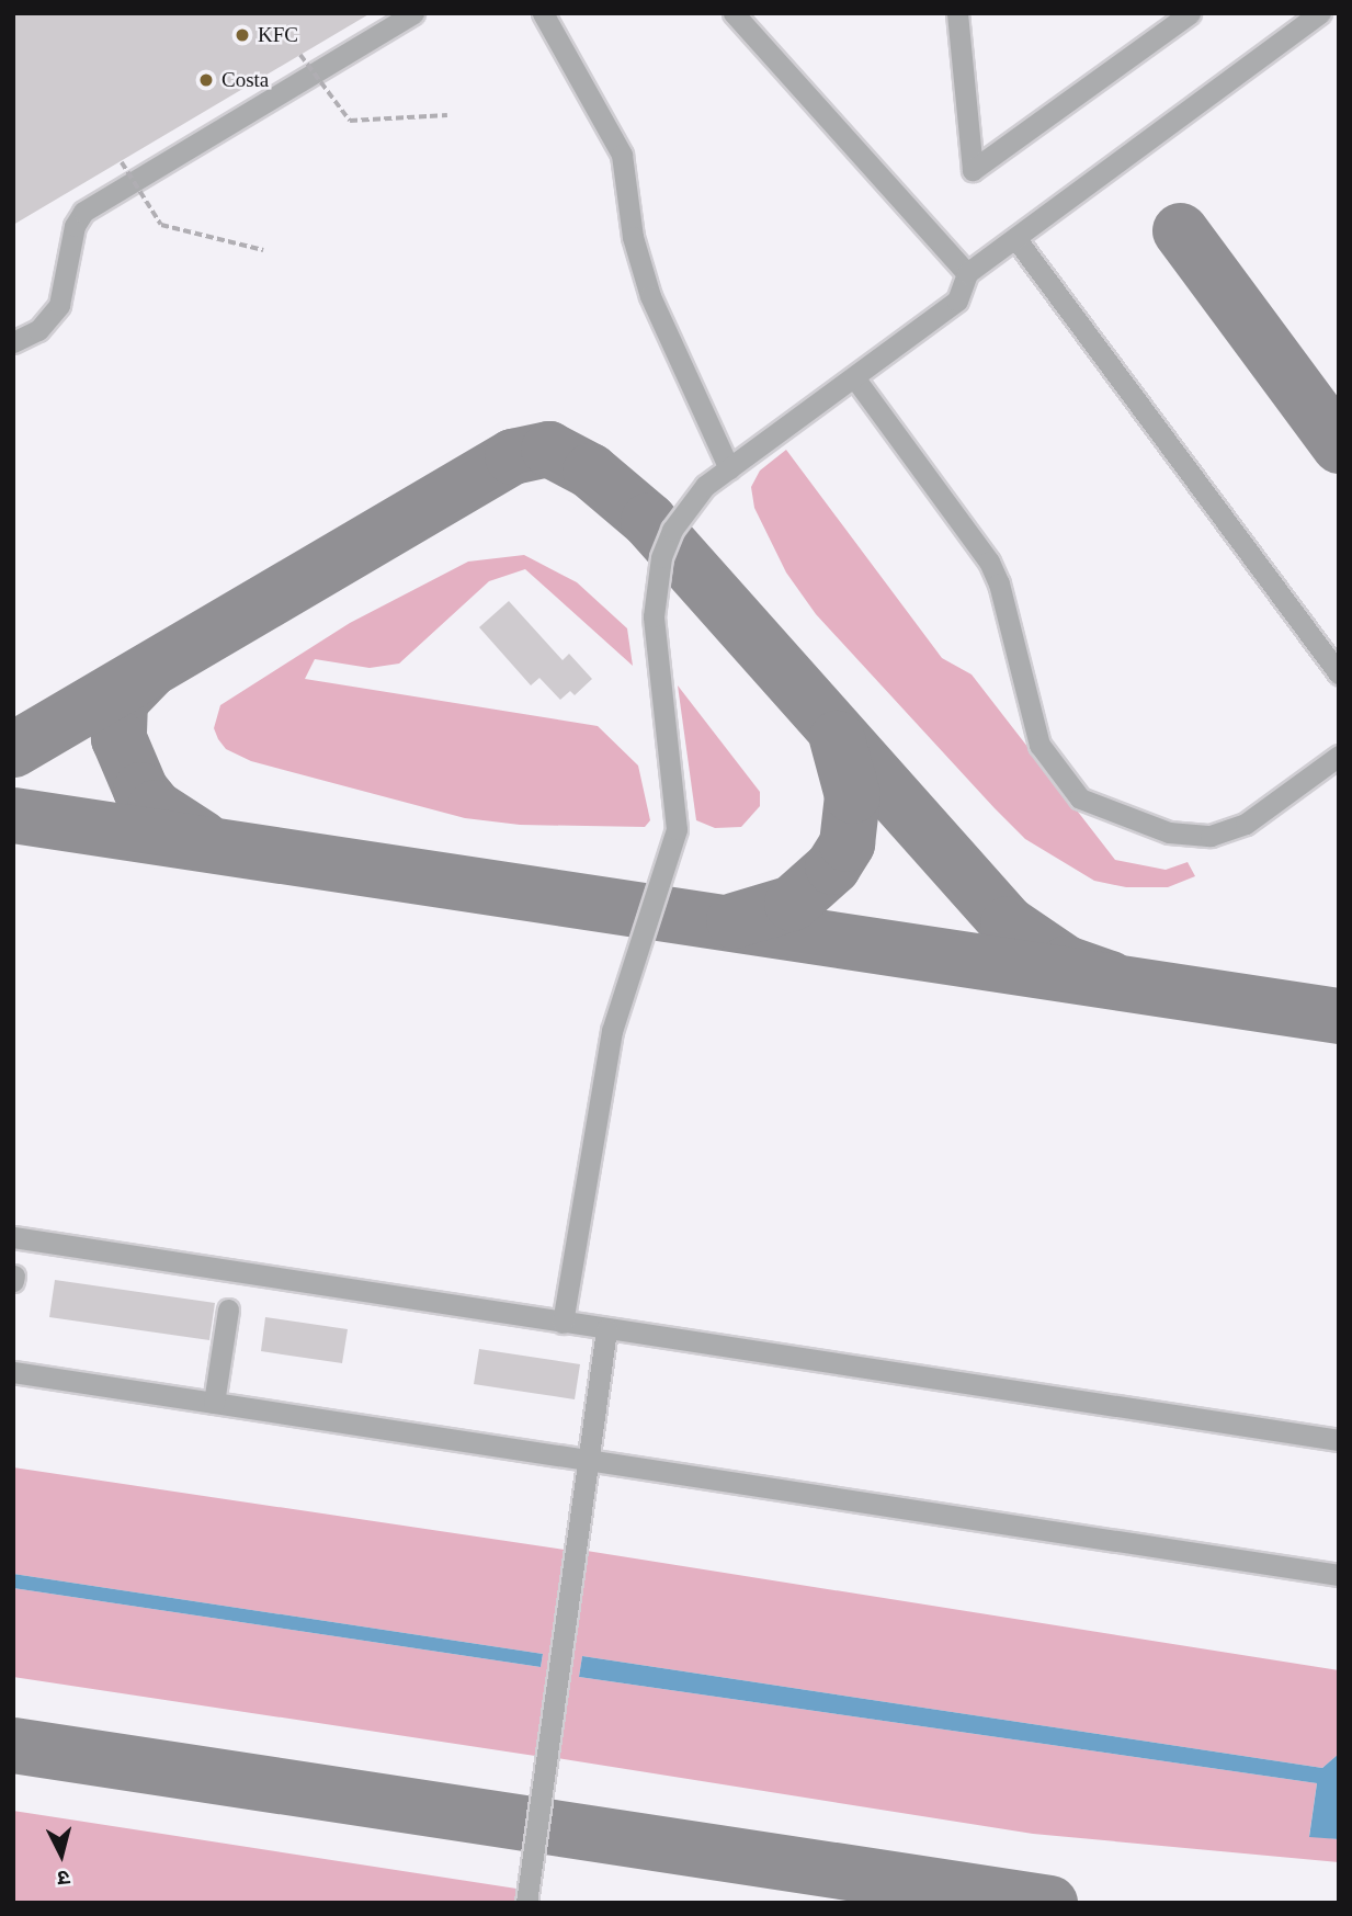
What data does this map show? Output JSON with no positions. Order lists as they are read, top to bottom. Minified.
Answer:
{"places":["KFC","Costa"],"north":"bottom"}
